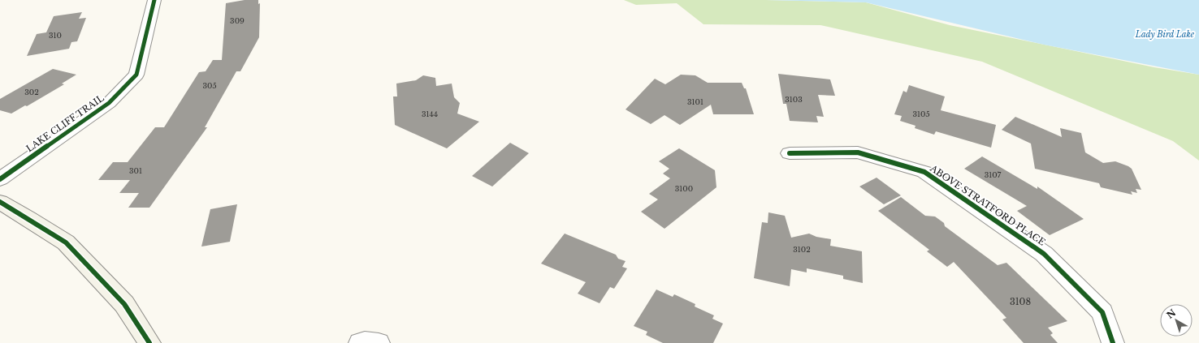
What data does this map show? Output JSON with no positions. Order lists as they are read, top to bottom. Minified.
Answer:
{"streets":{"street":["LAKE CLIFF TRAIL","ABOVE STRATFORD PLACE"]},"water":["Lady Bird Lake"],"house_numbers":["309","310","305","302","3103","3101","3144","3105","301","3107","3100","3102","3108"],"north":"top left"}
